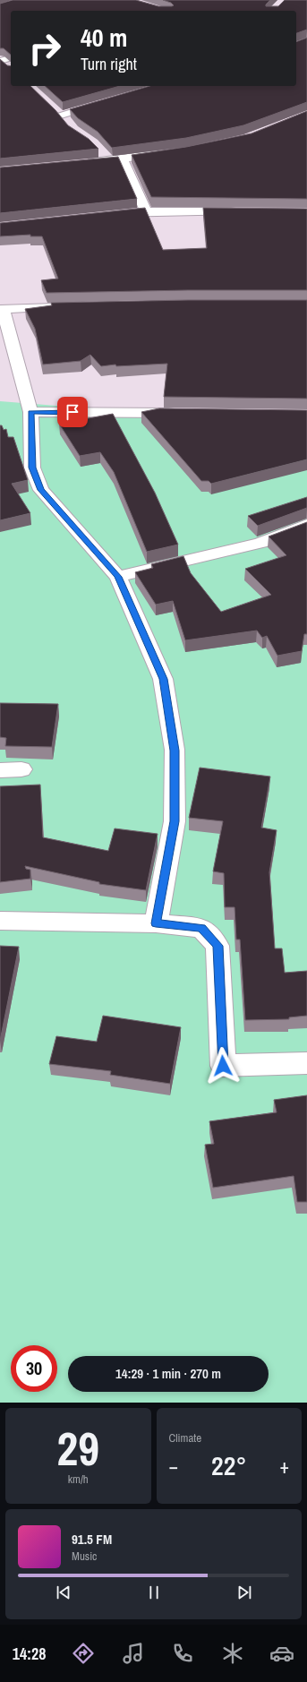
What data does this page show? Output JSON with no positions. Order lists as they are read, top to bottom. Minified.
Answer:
{"page":{"turn":["40 m","Turn right"],"limit":"30","trip":"14:29 · 1 min · 270 m","tile":[["29","km/h"],"Climate"],"heat":["−","22°","+"],"song":["91.5 FM","Music"],"tabs":"14:28"}}
